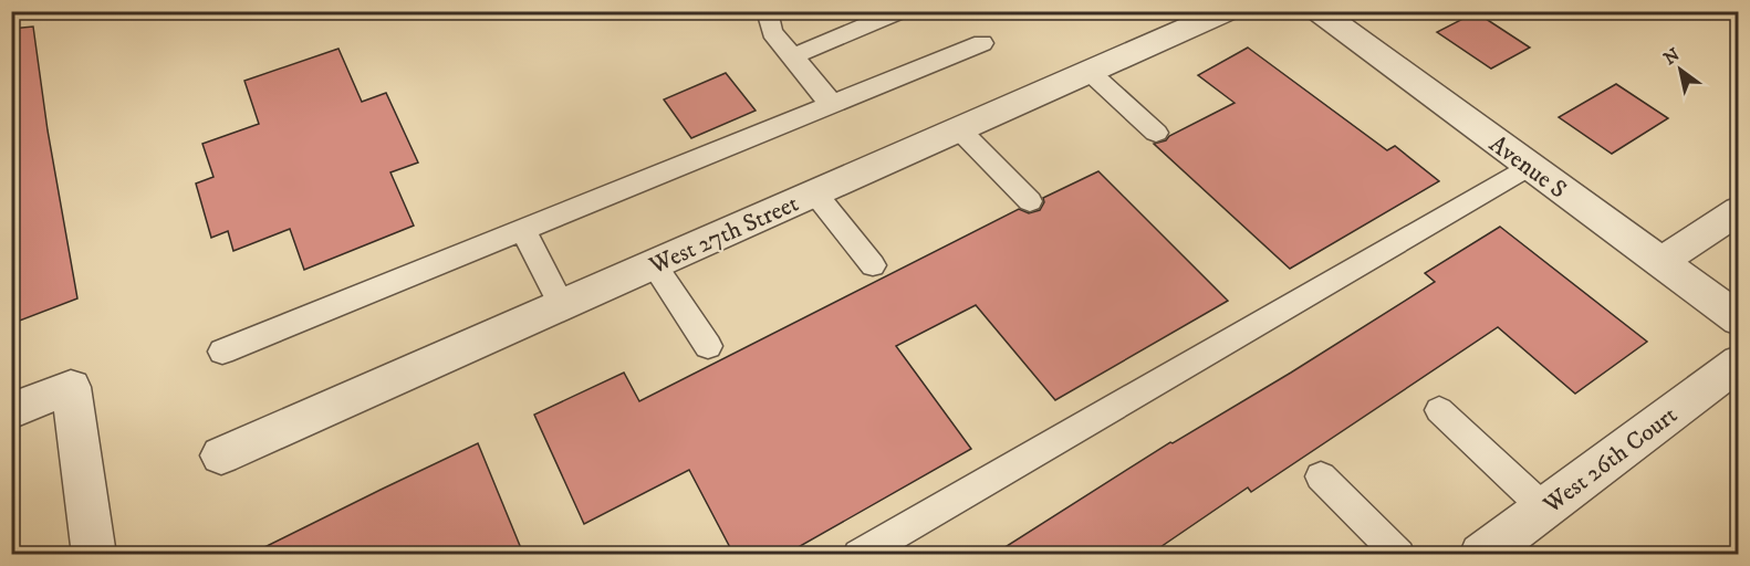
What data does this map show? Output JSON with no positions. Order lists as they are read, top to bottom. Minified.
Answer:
{"streets":{"street":["Avenue S","West 27th Street","West 26th Court"]},"north":"top left"}
